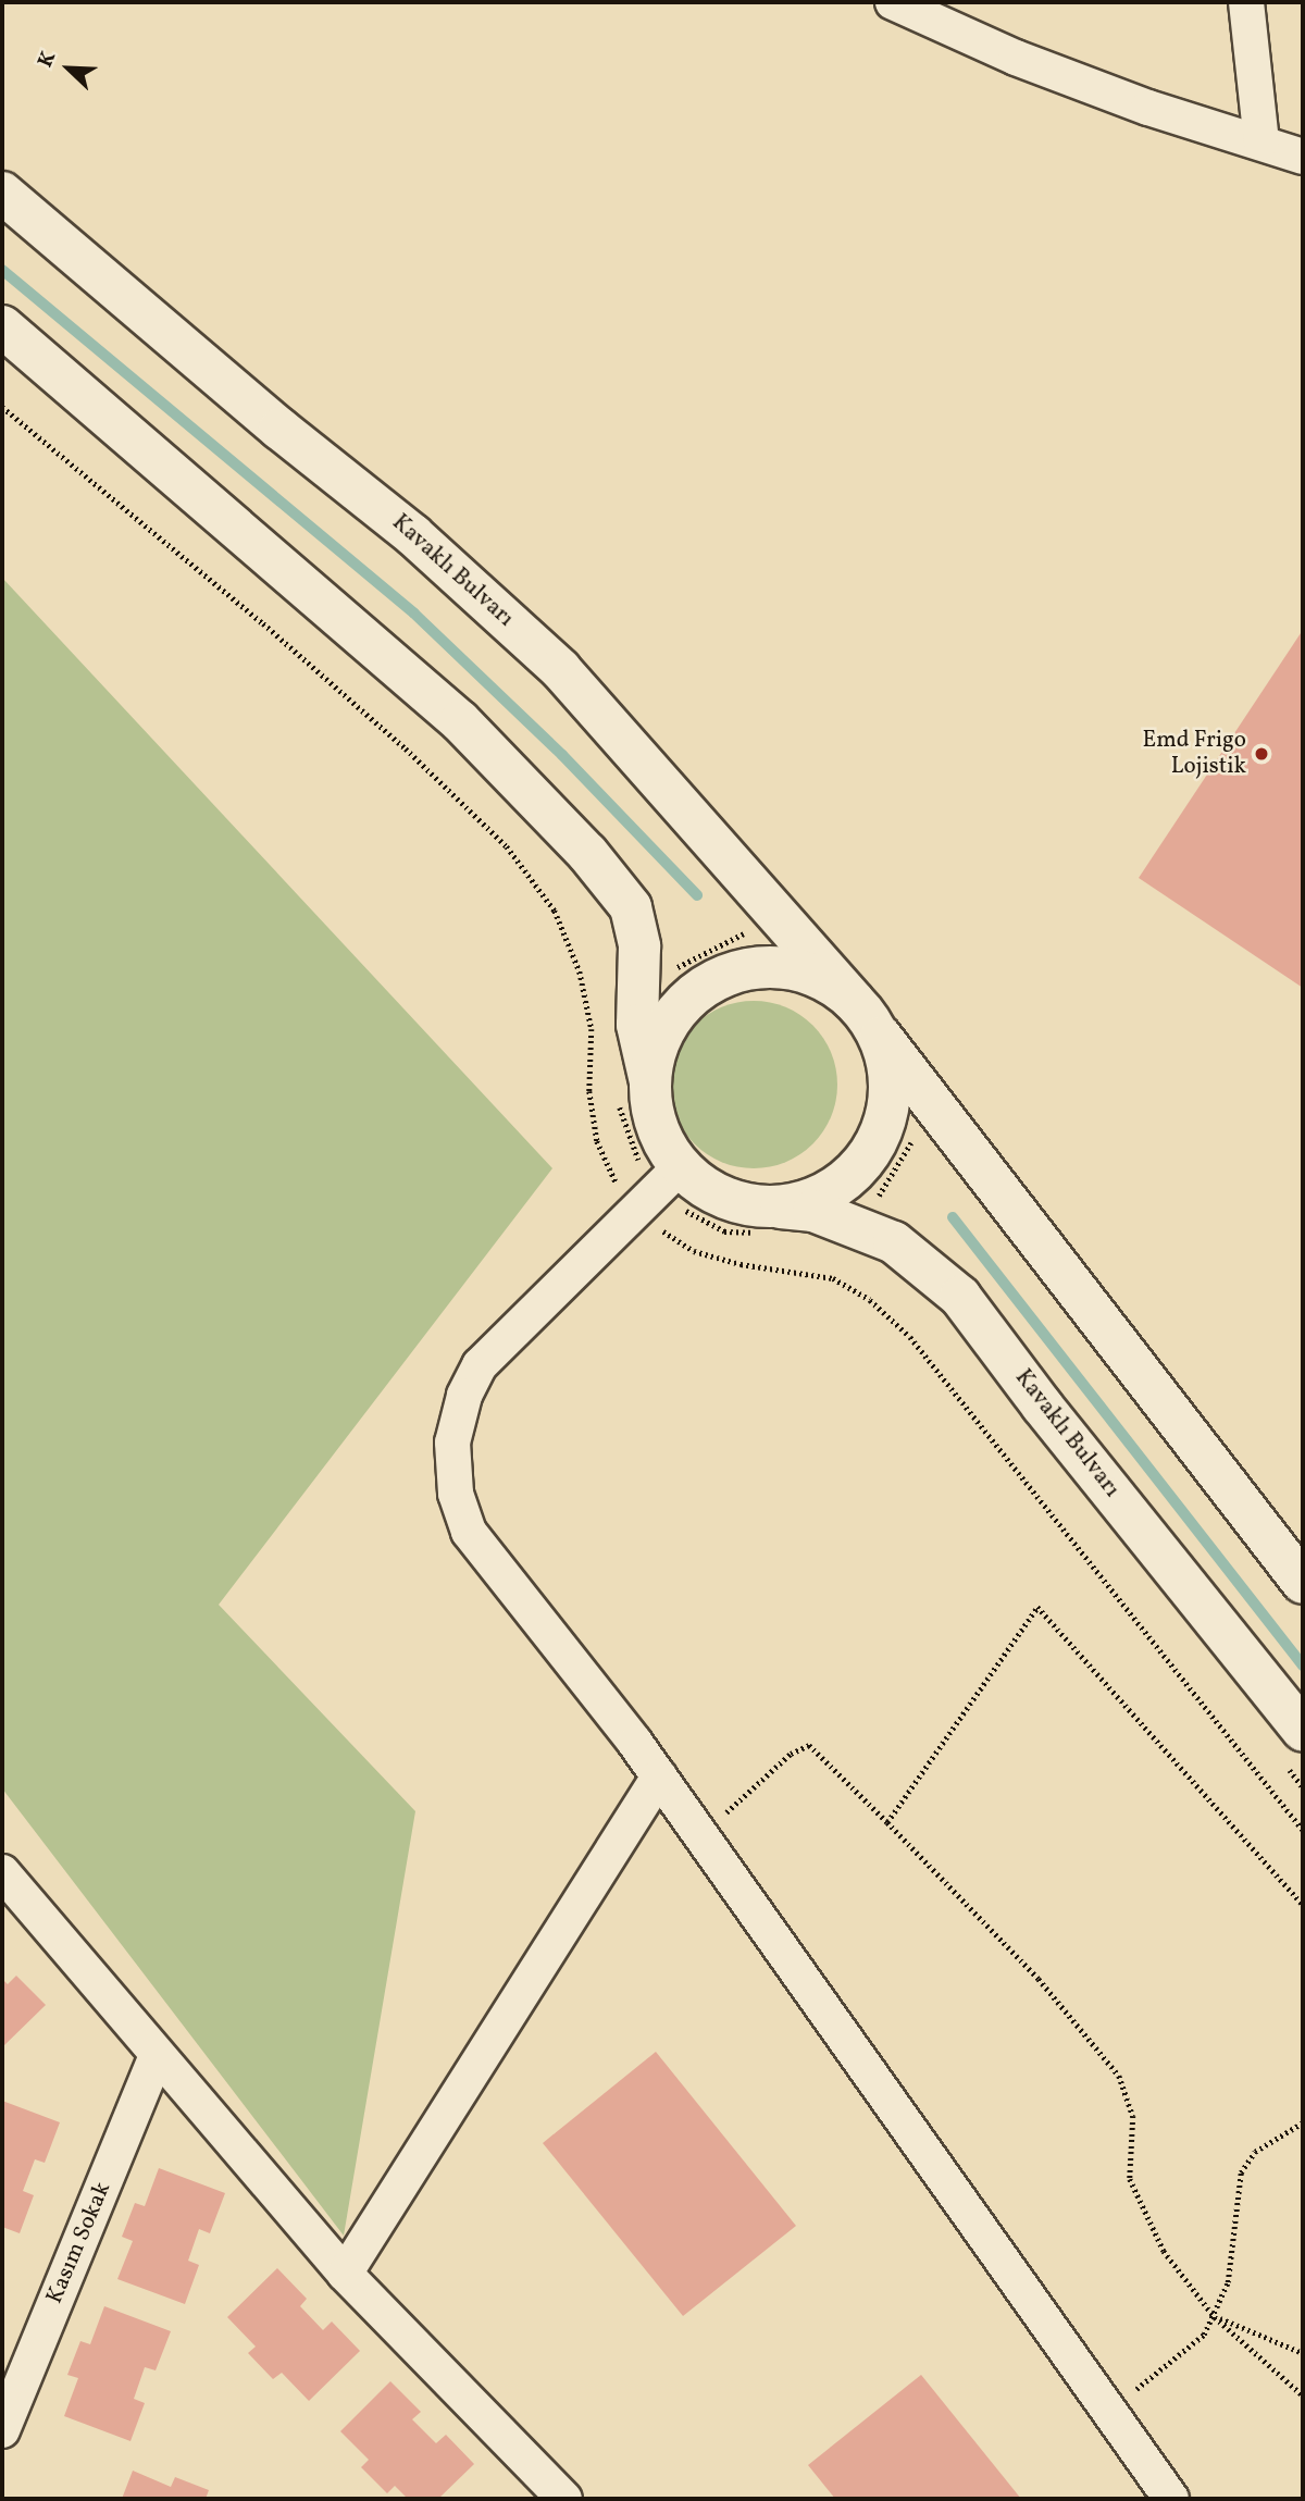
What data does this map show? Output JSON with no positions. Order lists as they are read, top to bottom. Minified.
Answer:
{"streets":{"main road":["Kavaklı Bulvarı"],"street":["Kasım Sokak"]},"places":["Emd Frigo Lojistik"],"north":"top left"}
